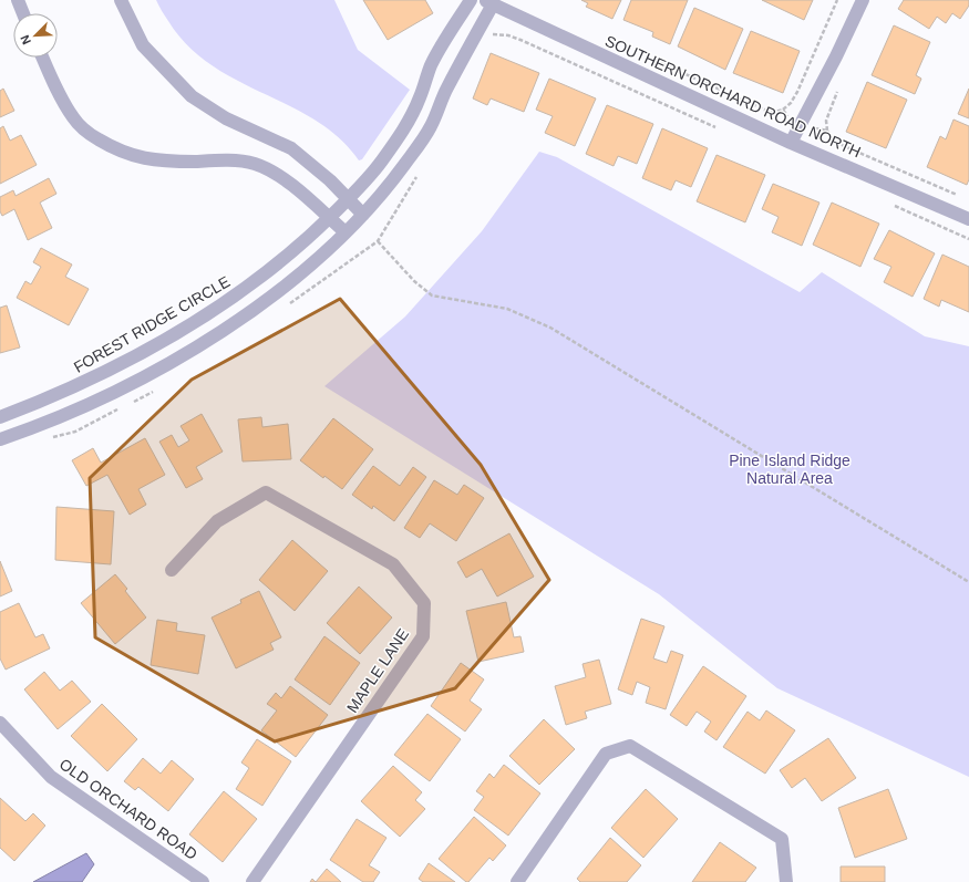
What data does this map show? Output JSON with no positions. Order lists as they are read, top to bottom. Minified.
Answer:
{"streets":{"street":["SOUTHERN ORCHARD ROAD NORTH","FOREST RIDGE CIRCLE","MAPLE LANE","OLD ORCHARD ROAD"]},"parks":["Pine Island Ridge Natural Area"],"north":"bottom left"}
